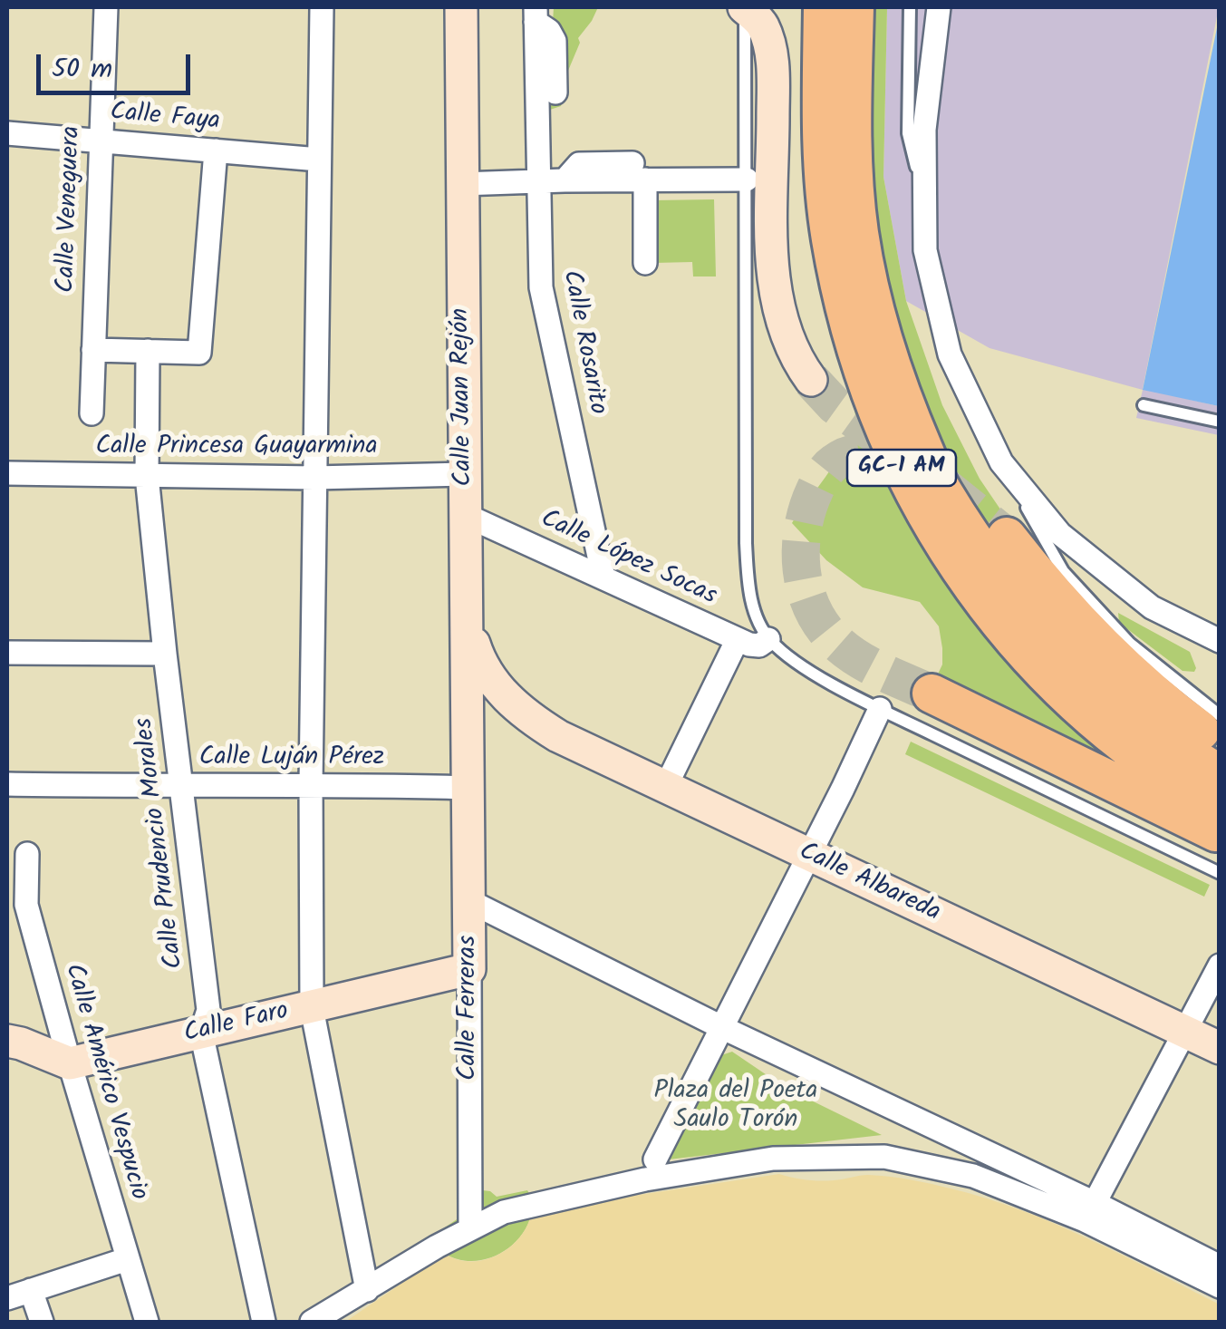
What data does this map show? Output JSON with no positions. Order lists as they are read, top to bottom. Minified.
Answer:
{"streets":{"highway":["GC-1 AM"],"street":["Calle Faya","Calle Veneguera","Calle Rosarito","Calle Juan Rejón","Calle Princesa Guayarmina","Calle López Socas","Calle Luján Pérez","Calle Prudencio Morales","Calle Albareda","Calle Ferreras","Calle Faro","Calle Américo Vespucio"]},"crossings":[["Calle Faya","Calle Veneguera"],["Calle Rosarito","Calle López Socas"],["Calle Juan Rejón","Calle Princesa Guayarmina"],["Calle Juan Rejón","Calle López Socas"],["Calle Juan Rejón","Calle Luján Pérez"],["Calle Juan Rejón","Calle Albareda"],["Calle Juan Rejón","Calle Ferreras"],["Calle Princesa Guayarmina","Calle Prudencio Morales"],["Calle Luján Pérez","Calle Prudencio Morales"],["Calle Luján Pérez","Calle Ferreras"],["Calle Prudencio Morales","Calle Faro"],["Calle Ferreras","Calle Faro"],["Calle Faro","Calle Américo Vespucio"]],"parks":["Plaza del Poeta Saulo Torón"],"scale_bar":"50 m"}
